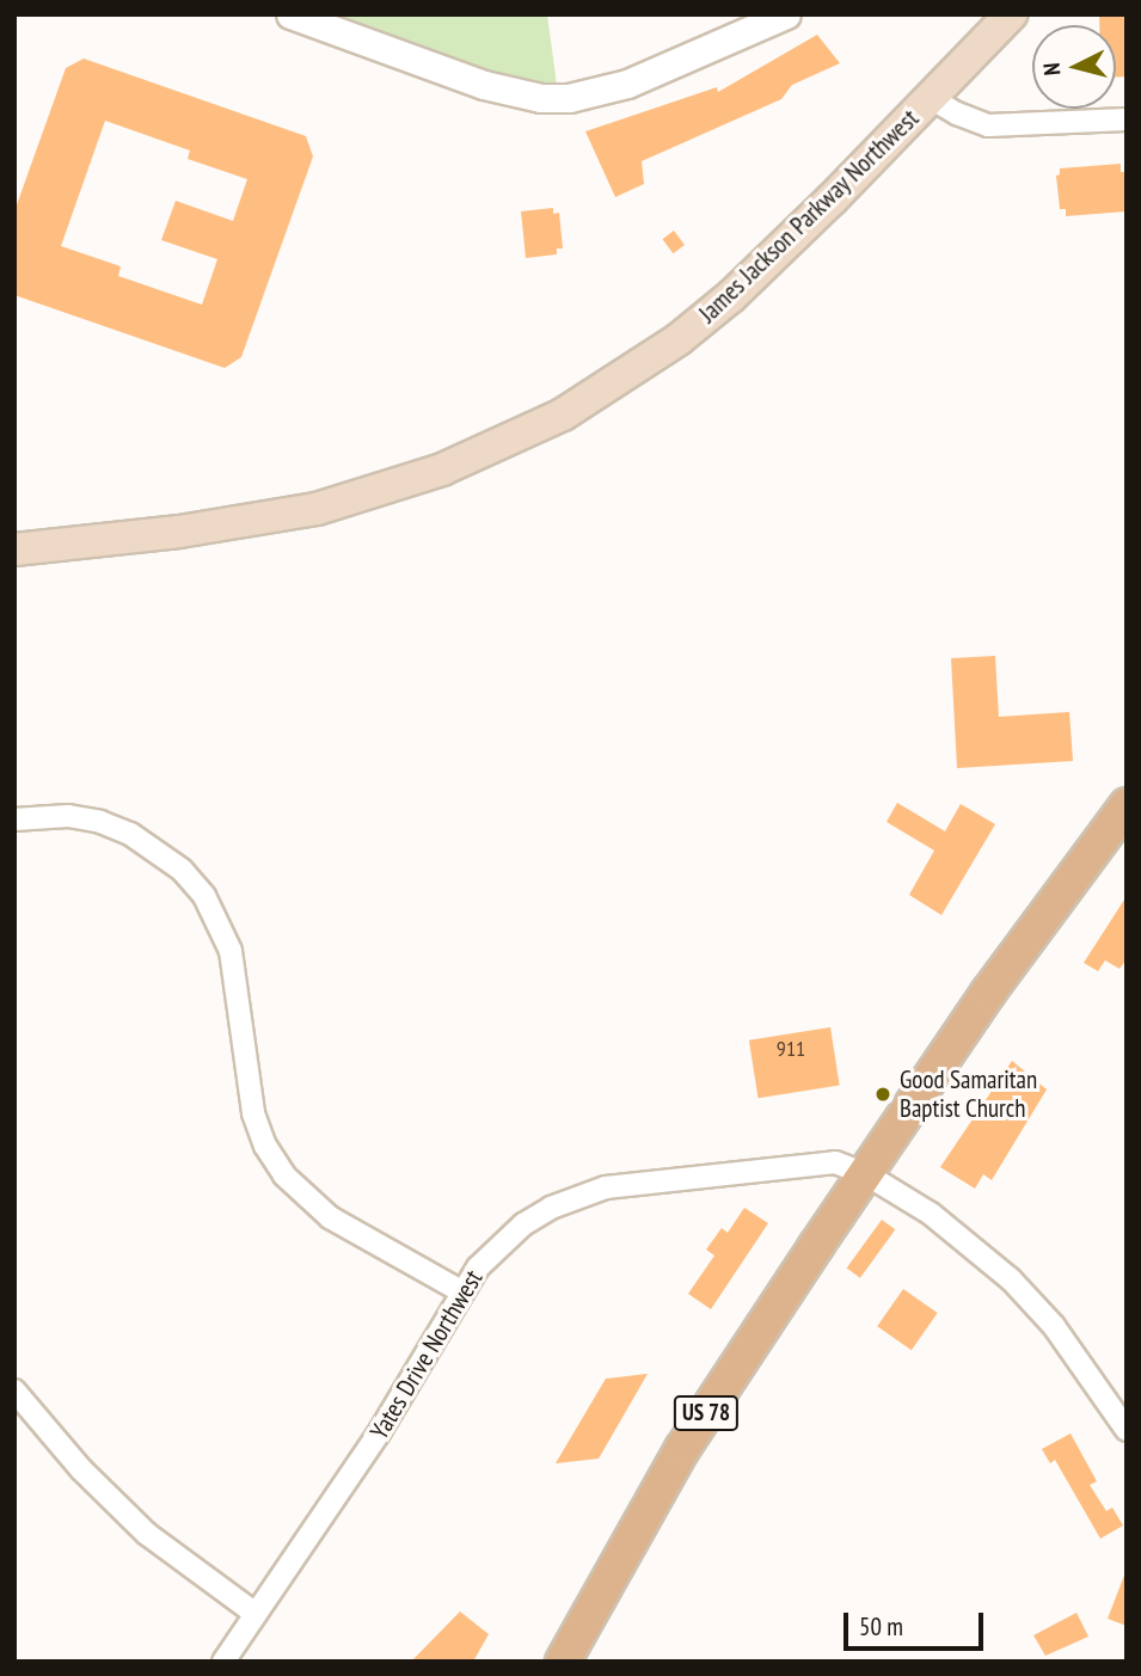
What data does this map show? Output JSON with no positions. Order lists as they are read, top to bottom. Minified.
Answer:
{"streets":{"main road":["James Jackson Parkway Northwest","US 78"],"street":["Yates Drive Northwest"]},"crossings":[["Yates Drive Northwest","US 78"]],"places":["Good Samaritan Baptist Church"],"house_numbers":["911"],"scale_bar":"50 m","north":"left"}
